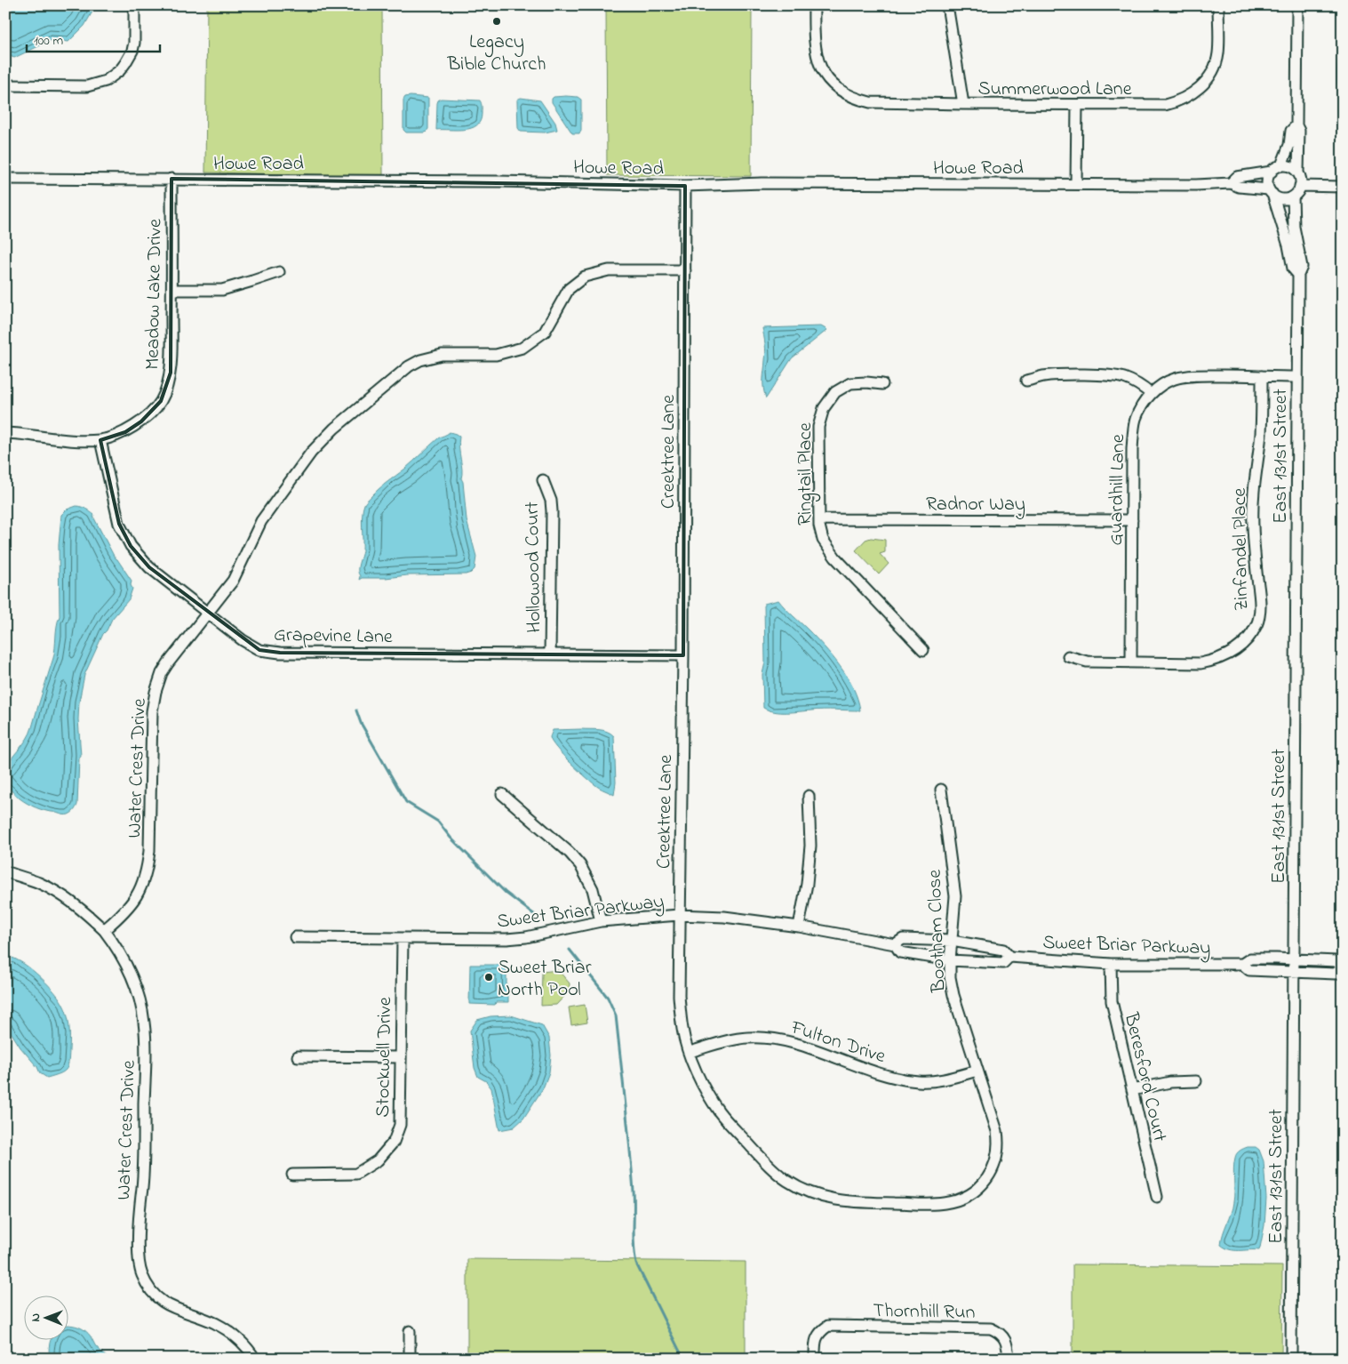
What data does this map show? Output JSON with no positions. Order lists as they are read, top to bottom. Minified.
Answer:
{"streets":{"street":["Summerwood Lane","Howe Road","Meadow Lake Drive","Creektree Lane","East 131st Street","Ringtail Place","Guardhill Lane","Radnor Way","Zinfandel Place","Hollowood Court","Grapevine Lane","Water Crest Drive","Sweet Briar Parkway","Bootham Close","Fulton Drive","Stockwell Drive","Beresford Court","Thornhill Run"]},"crossings":[["Howe Road","Meadow Lake Drive"],["Howe Road","Creektree Lane"],["Howe Road","East 131st Street"],["Meadow Lake Drive","Grapevine Lane"],["Creektree Lane","Grapevine Lane"],["Creektree Lane","Water Crest Drive"],["Creektree Lane","Sweet Briar Parkway"],["Creektree Lane","Bootham Close"],["Creektree Lane","Fulton Drive"],["East 131st Street","Guardhill Lane"],["East 131st Street","Sweet Briar Parkway"],["Ringtail Place","Radnor Way"],["Guardhill Lane","Radnor Way"],["Guardhill Lane","Zinfandel Place"],["Hollowood Court","Grapevine Lane"],["Grapevine Lane","Water Crest Drive"],["Sweet Briar Parkway","Bootham Close"],["Sweet Briar Parkway","Stockwell Drive"],["Sweet Briar Parkway","Beresford Court"],["Bootham Close","Fulton Drive"]],"places":["Legacy Bible Church","Sweet Briar North Pool"],"scale_bar":"100 m","north":"left"}
